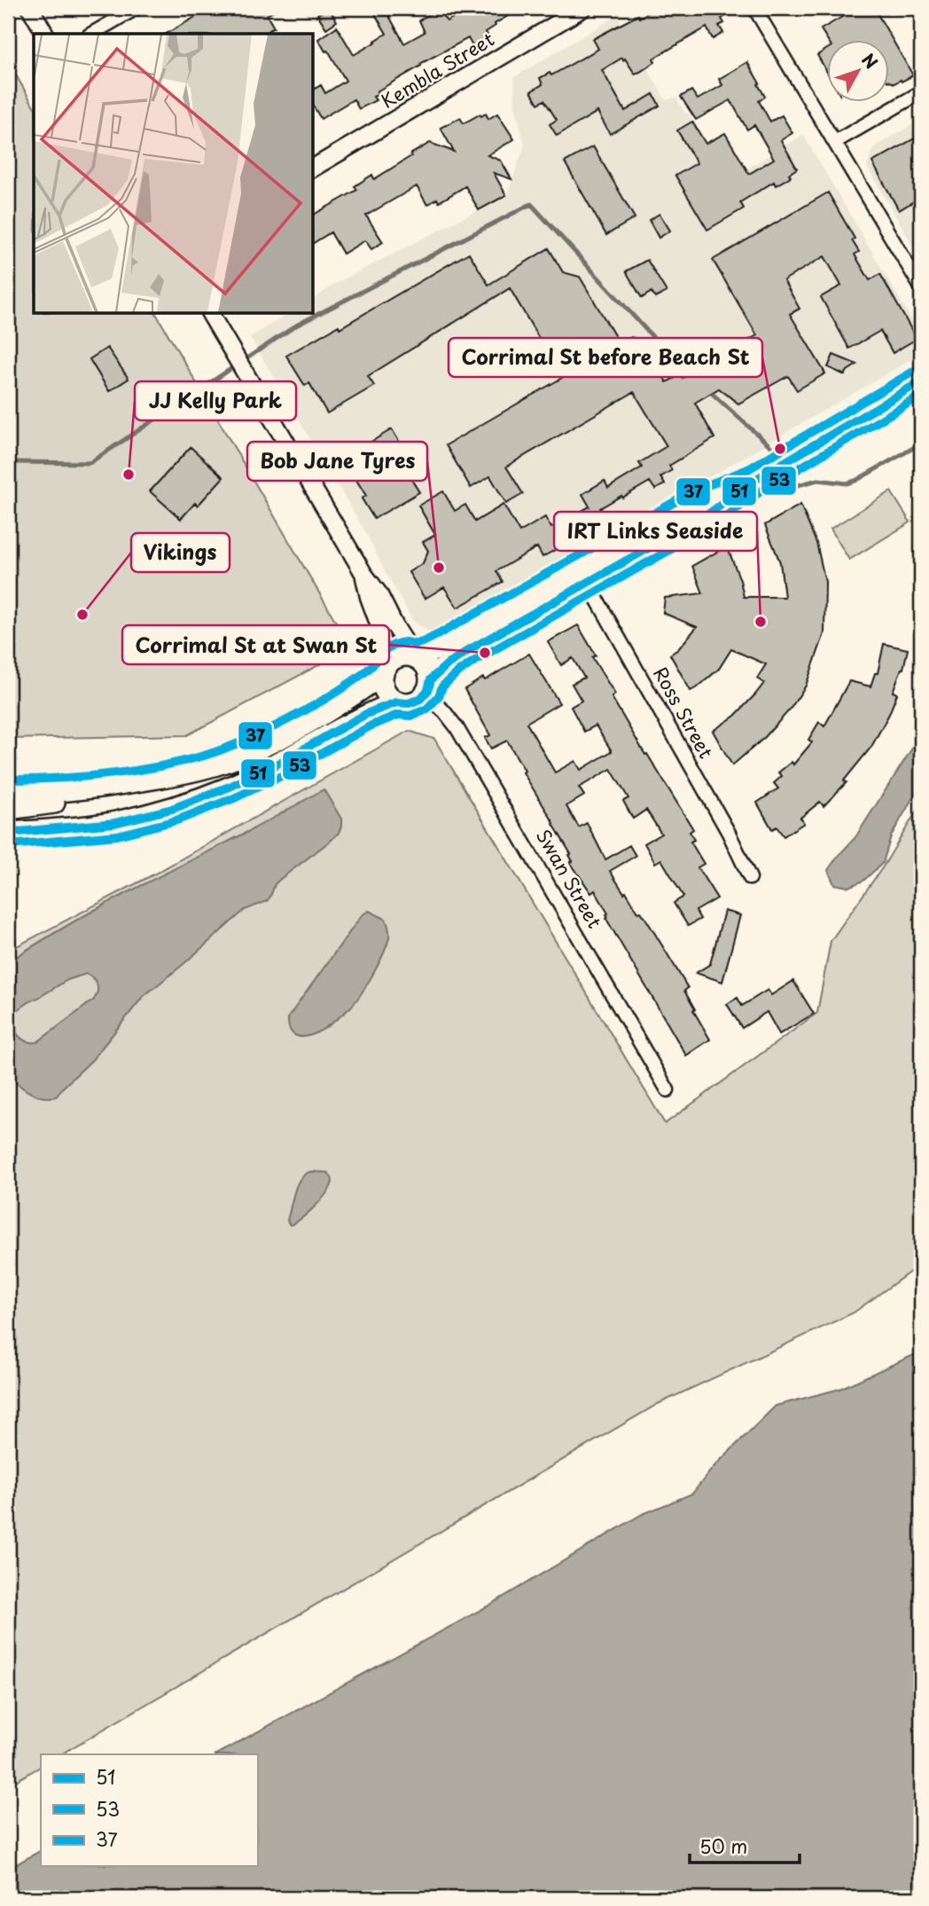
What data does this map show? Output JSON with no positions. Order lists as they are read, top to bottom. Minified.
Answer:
{"streets":{"street":["Kembla Street","Ross Street","Swan Street"]},"places":["Corrimal St before Beach St","JJ Kelly Park","Bob Jane Tyres","Vikings","IRT Links Seaside","Corrimal St at Swan St"],"lines":["transit line 37","transit line 51","transit line 53"],"legend":["51","53","37"],"scale_bar":"50 m","north":"top right"}
